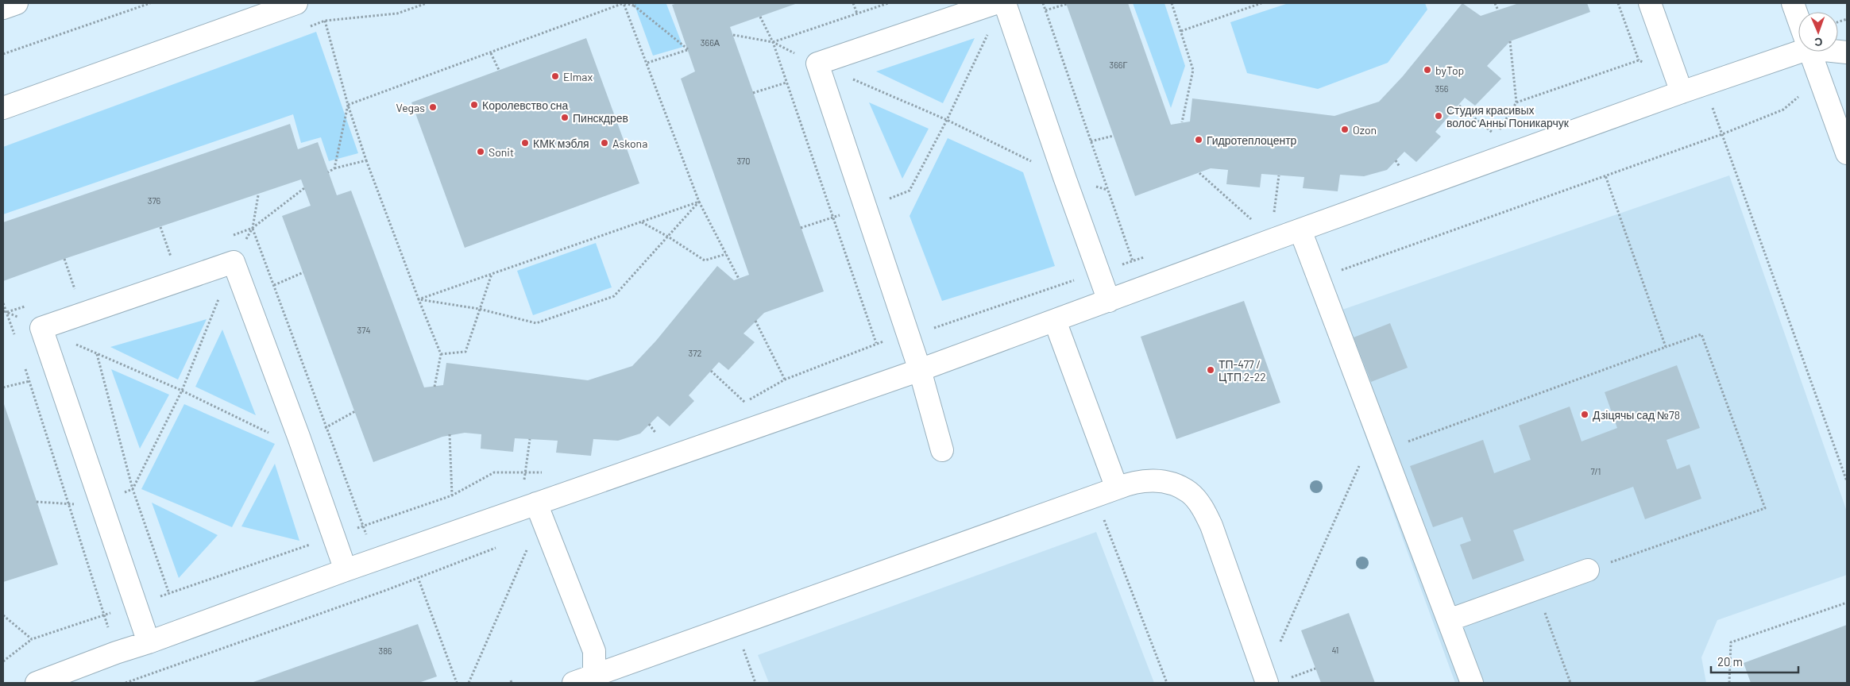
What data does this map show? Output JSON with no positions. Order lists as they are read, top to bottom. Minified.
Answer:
{"places":["byTop","Elmax","Королевство сна","Vegas","Студия красивых волос Анны Поникарчук","Пинскдрев","Ozon","Гидротеплоцентр","КМК мэбля","Askona","Sonit","ТП-477 / ЦТП 2-22","Дзіцячы сад №78"],"house_numbers":["366А","366Г","356","370","376","374","372","7/1","41","386"],"scale_bar":"20 m","north":"bottom"}
